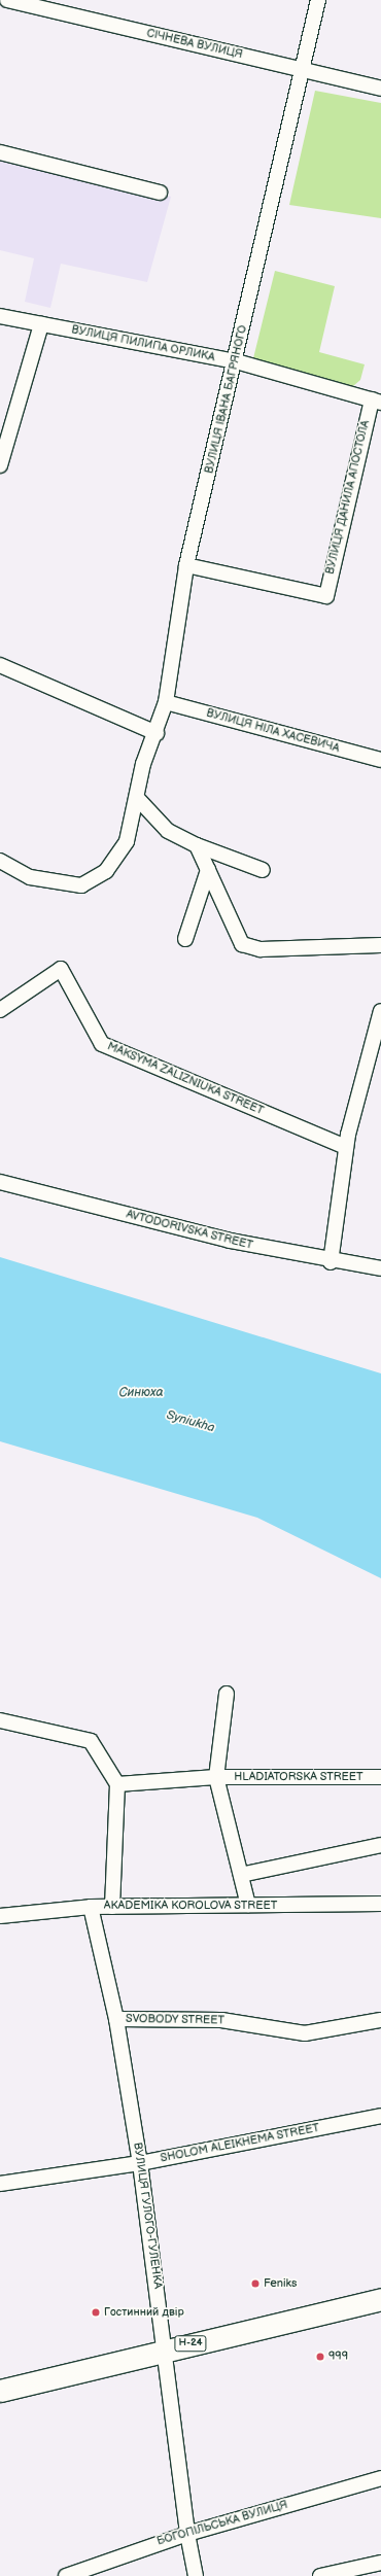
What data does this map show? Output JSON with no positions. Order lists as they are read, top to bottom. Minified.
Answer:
{"streets":{"main road":["Н-24"],"street":["СІЧНЕВА ВУЛИЦЯ","ВУЛИЦЯ ПИЛИПА ОРЛИКА","ВУЛИЦЯ ІВАНА БАГРЯНОГО","ВУЛИЦЯ ДАНИЛА АПОСТОЛА","ВУЛИЦЯ НІЛА ХАСЕВИЧА","MAKSYMA ZALIZNIUKA STREET","AVTODORIVSKA STREET","HLADIATORSKA STREET","AKADEMIKA KOROLOVA STREET","SVOBODY STREET","SHOLOM ALEIKHEMA STREET","ВУЛИЦЯ ГУЛОГО-ГУЛЕНКА","БОГОПІЛЬСЬКА ВУЛИЦЯ"]},"crossings":[["СІЧНЕВА ВУЛИЦЯ","ВУЛИЦЯ ІВАНА БАГРЯНОГО"],["ВУЛИЦЯ ПИЛИПА ОРЛИКА","ВУЛИЦЯ ІВАНА БАГРЯНОГО"],["ВУЛИЦЯ ПИЛИПА ОРЛИКА","ВУЛИЦЯ ДАНИЛА АПОСТОЛА"],["ВУЛИЦЯ ІВАНА БАГРЯНОГО","ВУЛИЦЯ ДАНИЛА АПОСТОЛА"],["ВУЛИЦЯ ІВАНА БАГРЯНОГО","ВУЛИЦЯ НІЛА ХАСЕВИЧА"],["AKADEMIKA KOROLOVA STREET","ВУЛИЦЯ ГУЛОГО-ГУЛЕНКА"],["SVOBODY STREET","ВУЛИЦЯ ГУЛОГО-ГУЛЕНКА"],["SHOLOM ALEIKHEMA STREET","ВУЛИЦЯ ГУЛОГО-ГУЛЕНКА"],["ВУЛИЦЯ ГУЛОГО-ГУЛЕНКА","Н-24"],["ВУЛИЦЯ ГУЛОГО-ГУЛЕНКА","БОГОПІЛЬСЬКА ВУЛИЦЯ"]],"water":["Синюха","Syniukha"],"places":["Feniks","Гостинний двір","999"]}
